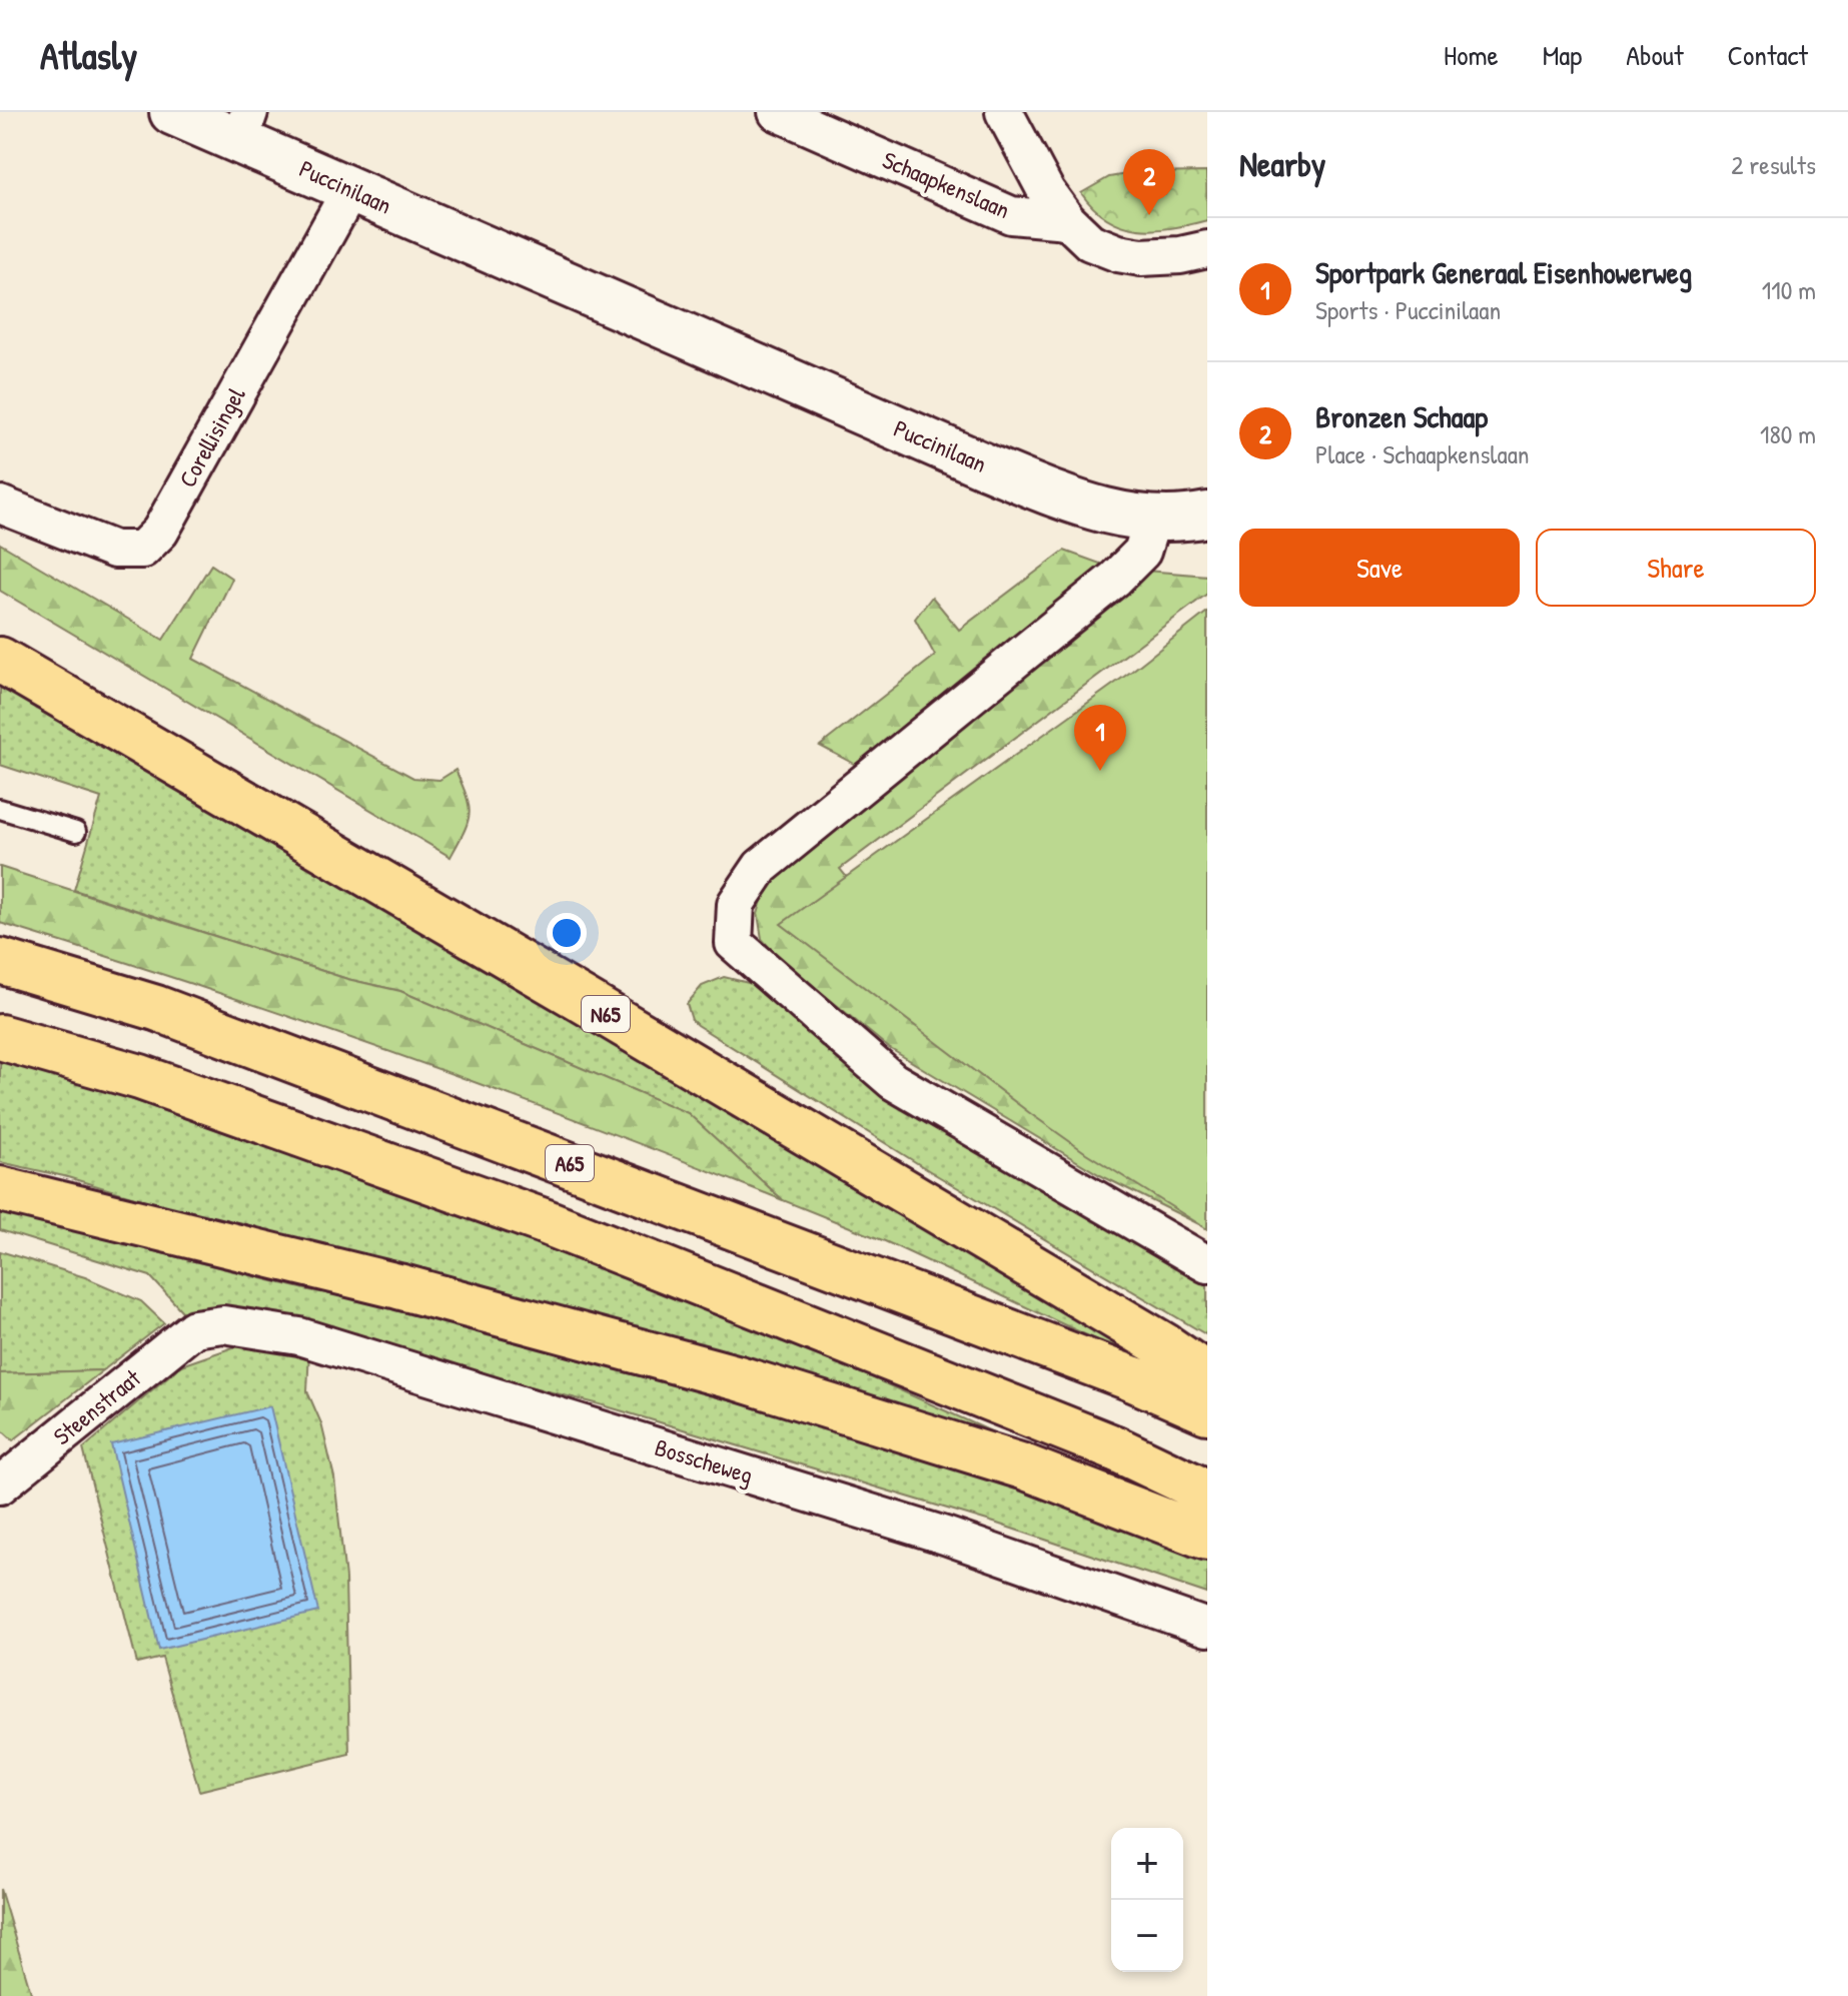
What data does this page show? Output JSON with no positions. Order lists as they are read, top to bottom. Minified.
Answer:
{"streets":{"main road":["N65","A65"],"street":["Schaapkenslaan","Puccinilaan","Corellisingel","Steenstraat","Bosscheweg"]},"crossings":[["Puccinilaan","Corellisingel"],["Steenstraat","Bosscheweg"]],"page":{"header":"Atlasly","nav":["Home","Map","About","Contact"],"heading":["Nearby","2 results"],"pins":["2","1"],"list":[{"mark":"1","name":"Sportpark Generaal Eisenhowerweg","note":"Sports · Puccinilaan","value":"110 m"},{"mark":"2","name":"Bronzen Schaap","note":"Place · Schaapkenslaan","value":"180 m"}],"buttons":["Save","Share"],"map_buttons":["+","−"]}}
